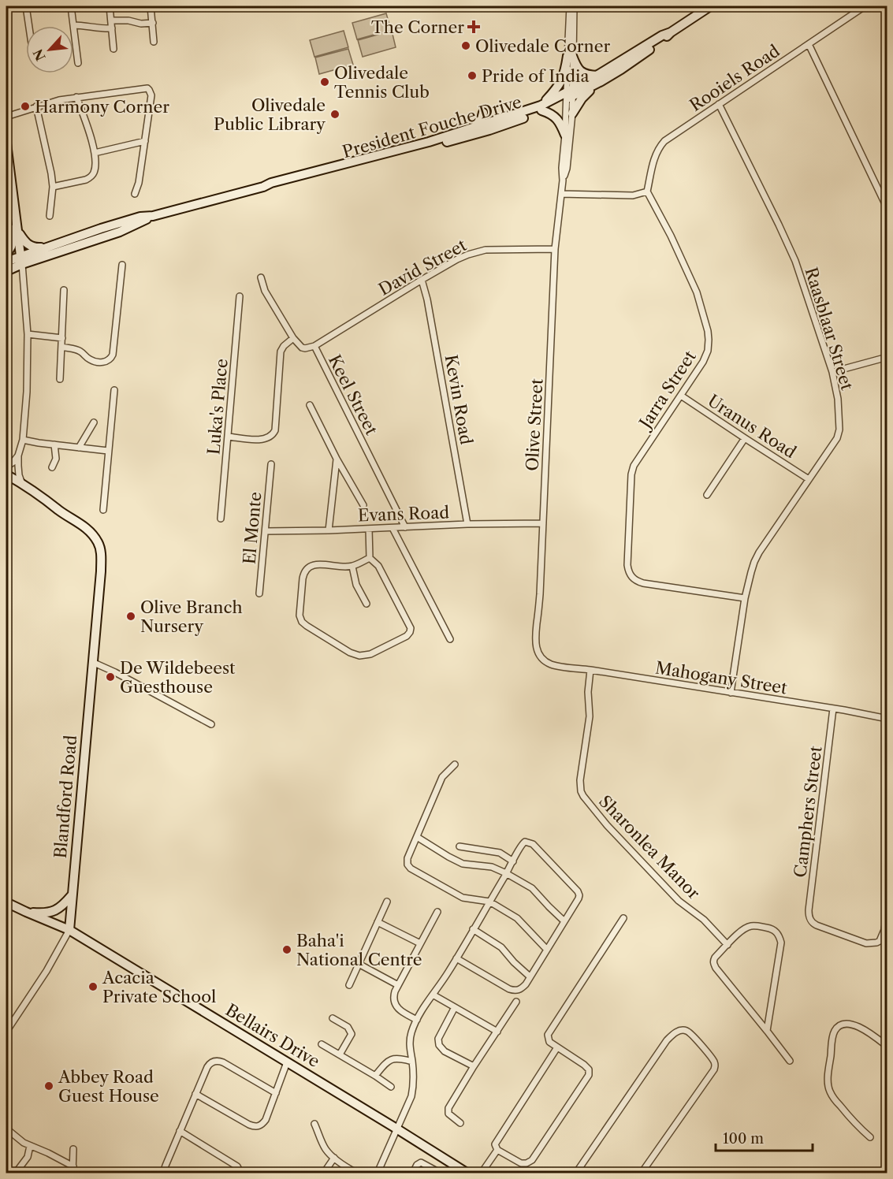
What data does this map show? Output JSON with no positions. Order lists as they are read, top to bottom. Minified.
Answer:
{"streets":{"street":["Rooiels Road","President Fouche Drive","David Street","Raasblaar Street","Jarra Street","Keel Street","Kevin Road","Luka's Place","Olive Street","Uranus Road","Evans Road","El Monte","Mahogany Street","Blandford Road","Camphers Street","Sharonlea Manor","Bellairs Drive"]},"crossings":[["Rooiels Road","Raasblaar Street"],["Rooiels Road","Jarra Street"],["President Fouche Drive","Olive Street"],["David Street","Keel Street"],["David Street","Kevin Road"],["David Street","Olive Street"],["Raasblaar Street","Jarra Street"],["Raasblaar Street","Uranus Road"],["Raasblaar Street","Mahogany Street"],["Jarra Street","Uranus Road"],["Keel Street","Evans Road"],["Kevin Road","Evans Road"],["Olive Street","Evans Road"],["Olive Street","Mahogany Street"],["Evans Road","El Monte"],["Mahogany Street","Camphers Street"],["Mahogany Street","Sharonlea Manor"],["Blandford Road","Bellairs Drive"]],"places":{"health":["The Corner"],"other":["Olivedale Corner","Pride of India","Olivedale Tennis Club","Harmony Corner","Olivedale Public Library","Olive Branch Nursery","De Wildebeest Guesthouse","Baha'i National Centre","Acacia Private School","Abbey Road Guest House"]},"scale_bar":"100 m","north":"bottom left"}
